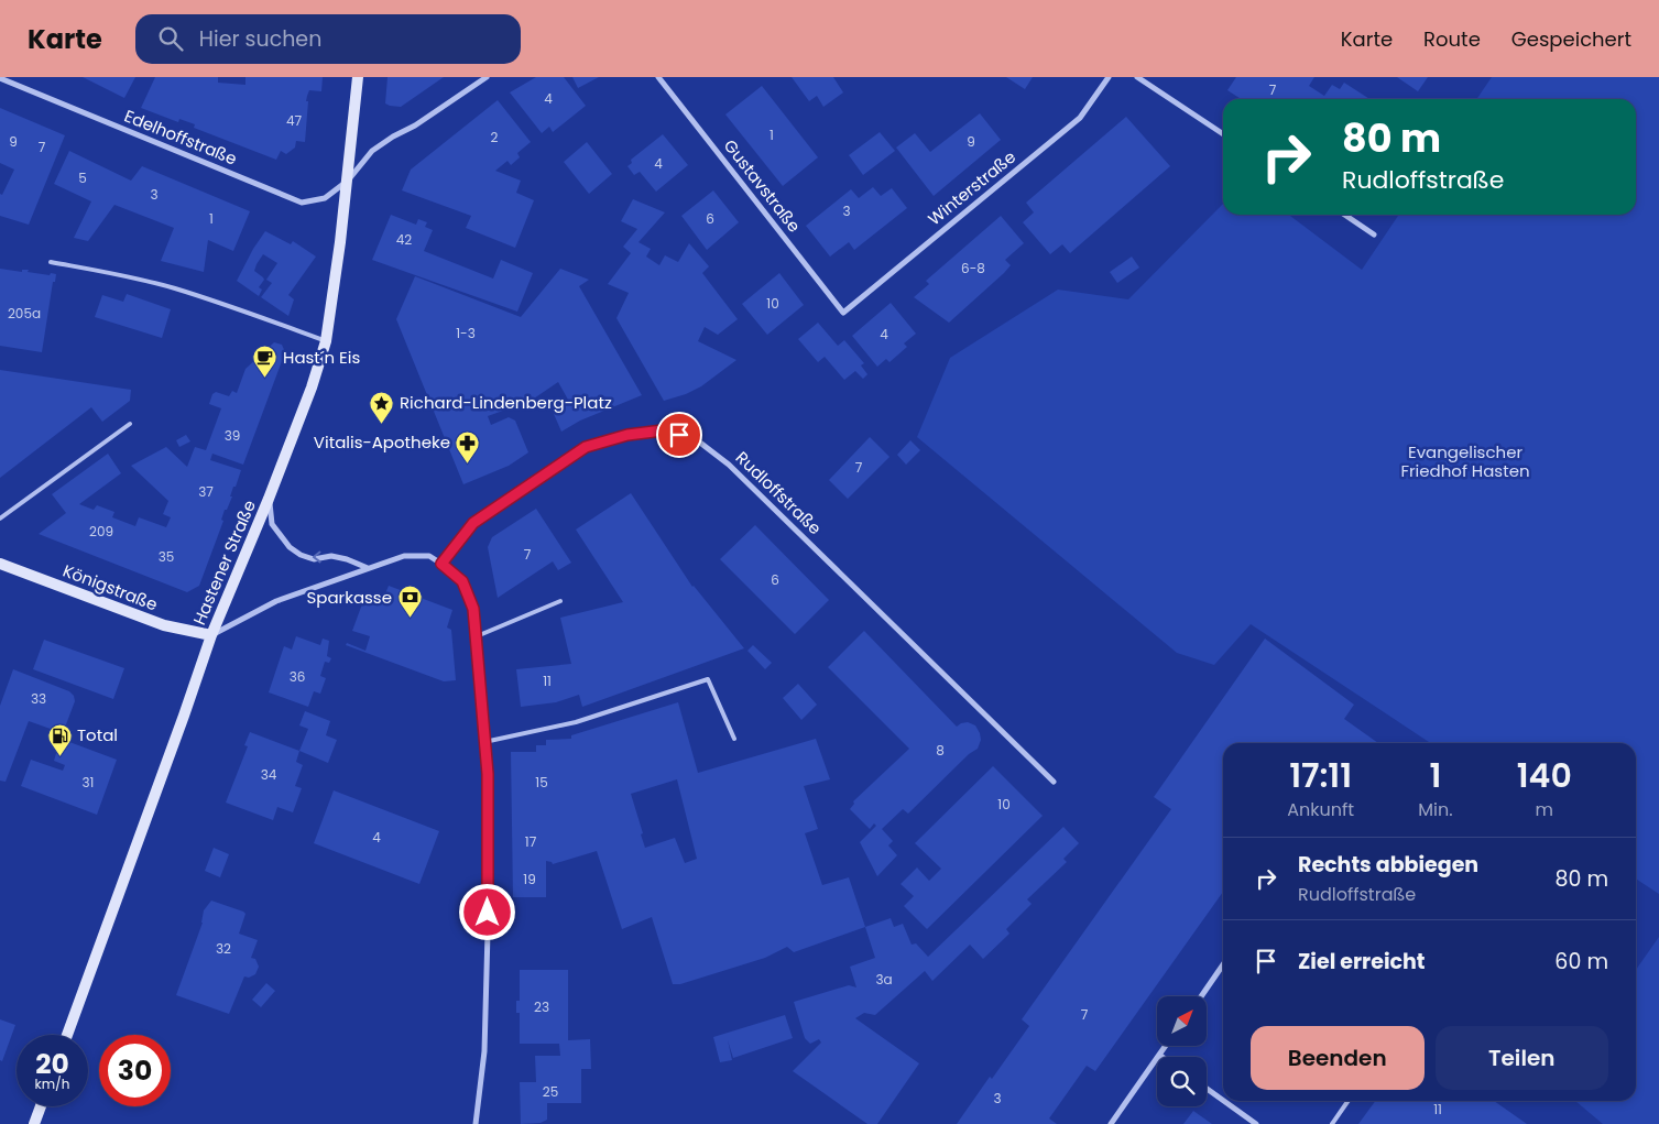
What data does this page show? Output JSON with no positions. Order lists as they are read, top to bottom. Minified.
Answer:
{"streets":{"main road":["Hastener Straße","Königstraße"],"street":["Edelhoffstraße","Gustavstraße","Winterstraße","Rudloffstraße"]},"crossings":[["Edelhoffstraße","Hastener Straße"],["Gustavstraße","Winterstraße"],["Hastener Straße","Königstraße"]],"parks":["Evangelischer Friedhof Hasten"],"places":{"cafe":["Hast´n Eis"],"place":["Richard-Lindenberg-Platz"],"pharmacy":["Vitalis-Apotheke"],"bank":["Sparkasse"],"fuel station":["Total"]},"house_numbers":["7","4","47","1","2","9","9","7","4","5","3","3","1","6","42","6-8","10","205a","1-3","4","39","7","37","209","7","35","6","36","11","33","8","34","31","15","10","4","17","19","32","3a","23","7","25","3","11"],"north":"top right","page":{"header":"Karte","search":"Hier suchen","nav":["Karte","Route","Gespeichert"],"turn":["80 m","Rudloffstraße"],"eta":["17:11","Ankunft","1","Min.","140","m"],"list":[{"name":"Rechts abbiegen","note":"Rudloffstraße","value":"80 m"},{"name":"Ziel erreicht","value":"60 m"}],"buttons":["Beenden","Teilen"],"speed":"20 km/h","limit":"30"}}
